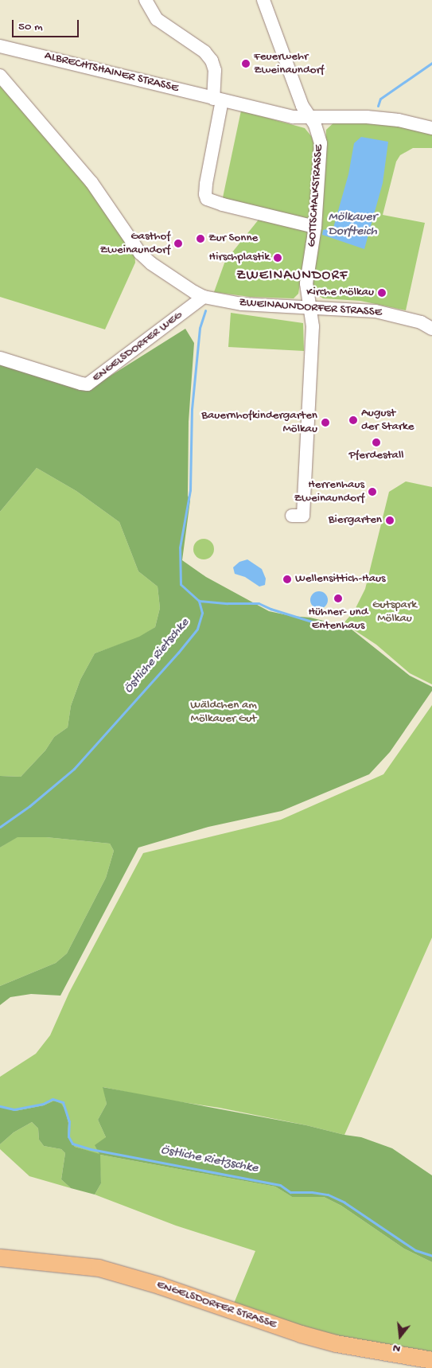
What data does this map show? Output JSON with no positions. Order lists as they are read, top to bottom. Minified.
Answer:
{"streets":{"main road":["ENGELSDORFER STRASSE"],"street":["ALBRECHTSHAINER STRASSE","GOTTSCHALKSTRASSE","ZWEINAUNDORFER STRASSE","ENGELSDORFER WEG"]},"crossings":[["ALBRECHTSHAINER STRASSE","GOTTSCHALKSTRASSE"],["GOTTSCHALKSTRASSE","ZWEINAUNDORFER STRASSE"],["ZWEINAUNDORFER STRASSE","ENGELSDORFER WEG"]],"districts":["ZWEINAUNDORF"],"water":["Mölkauer Dorfteich","Östliche Rietschke","Östliche Rietzschke"],"parks":["Gutspark Mölkau","Wäldchen am Mölkauer Gut"],"places":["Feuerwehr Zweinaundorf","Zur Sonne","Gasthof Zweinaundorf","Hirschplastik","Kirche Mölkau","August der Starke","Bauernhofkindergarten Mölkau","Pferdestall","Herrenhaus Zweinaundorf","Biergarten","Wellensittich-Haus","Hühner- und Entenhaus"],"scale_bar":"50 m","north":"bottom"}
